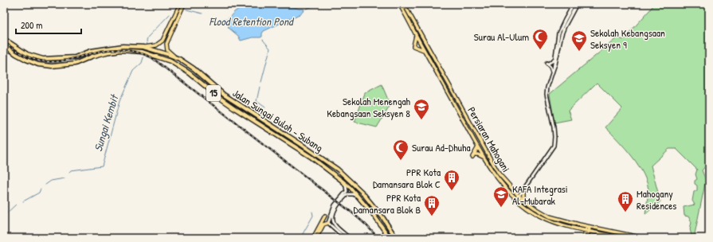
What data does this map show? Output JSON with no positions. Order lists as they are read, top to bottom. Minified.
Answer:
{"streets":{"highway":["15","Jalan Sungai Buloh - Subang"],"main road":["Persiaran Mahogani"]},"water":["Flood Retention Pond","Sungai Kembit"],"places":{"mosque":["Surau Al-Ulum","Surau Ad-Dhuha"],"school or university":["Sekolah Kebangsaan Seksyen 9","Sekolah Menengah Kebangsaan Seksyen 8","KAFA Integrasi Al-Mubarak"],"building":["PPR Kota Damansara Blok C","Mahogany Residences","PPR Kota Damansara Blok B"]},"scale_bar":"200 m"}
